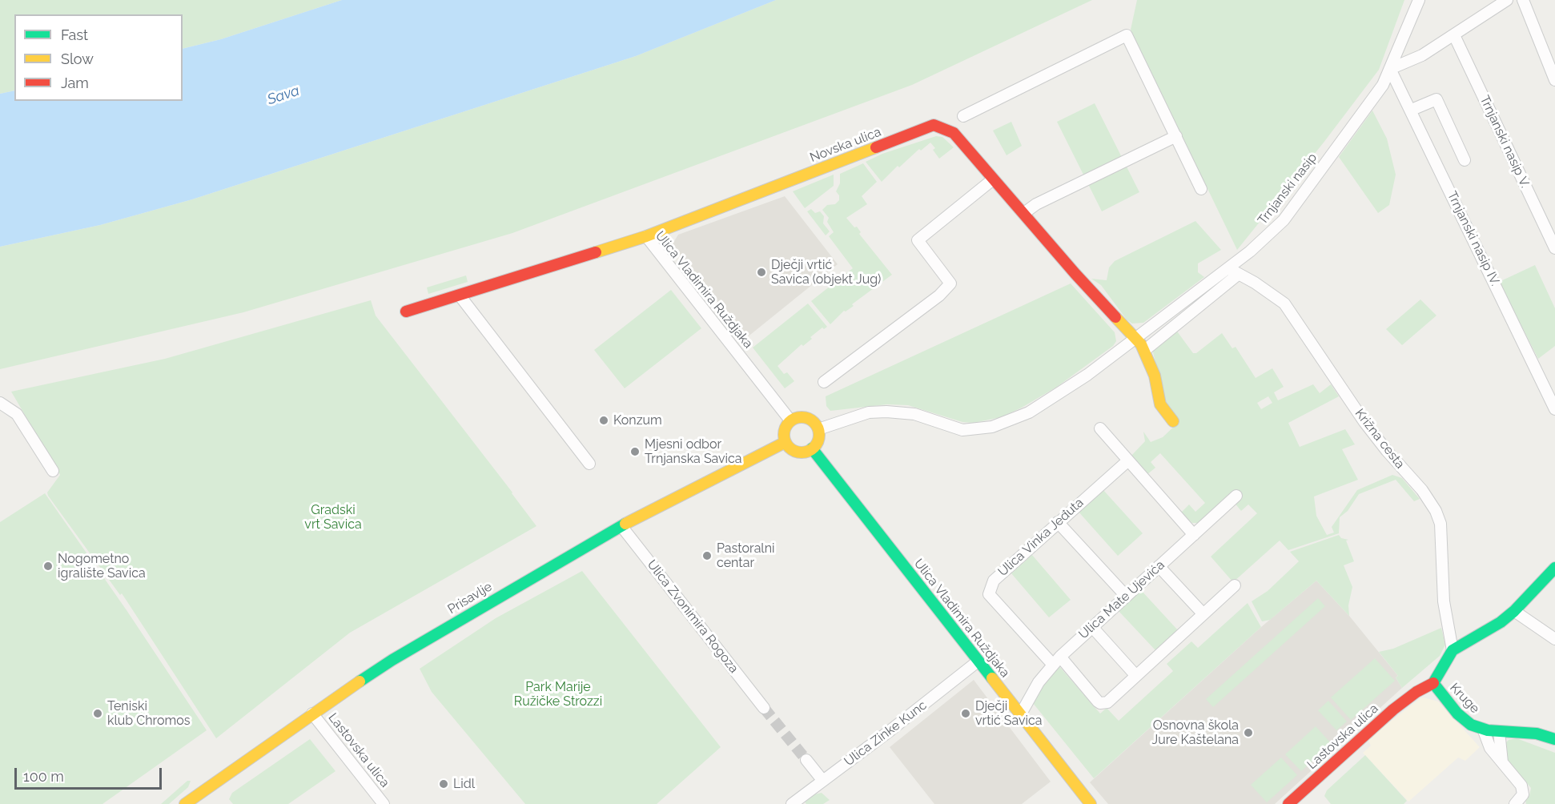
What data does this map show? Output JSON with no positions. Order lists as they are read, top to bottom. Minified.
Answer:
{"streets":{"street":["Trnjanski nasip V.","Novska ulica","Trnjanski nasip","Trnjanski nasip IV.","Ulica Vladimira Ruždjaka","Križna cesta","Ulica Vinka Jeđuta","Prisavlje","Ulica Mate Ujevića","Ulica Zvonimira Rogoza","Kruge","Ulica Zinke Kunc","Lastovska ulica"]},"crossings":[["Novska ulica","Trnjanski nasip"],["Novska ulica","Ulica Vladimira Ruždjaka"],["Trnjanski nasip","Trnjanski nasip IV."],["Trnjanski nasip","Ulica Vladimira Ruždjaka"],["Trnjanski nasip","Križna cesta"],["Trnjanski nasip","Prisavlje"],["Ulica Vladimira Ruždjaka","Prisavlje"],["Ulica Vladimira Ruždjaka","Ulica Mate Ujevića"],["Ulica Vladimira Ruždjaka","Ulica Zinke Kunc"],["Ulica Vinka Jeđuta","Ulica Mate Ujevića"],["Prisavlje","Ulica Zvonimira Rogoza"],["Prisavlje","Lastovska ulica"],["Kruge","Lastovska ulica"]],"water":["Sava"],"parks":["Gradski vrt Savica","Park Marije Ružičke Strozzi"],"places":["Dječji vrtić Savica (objekt Jug)","Konzum","Mjesni odbor Trnjanska Savica","Pastoralni centar","Nogometno igralište Savica","Teniski klub Chromos","Dječji vrtić Savica","Osnovna škola Jure Kaštelana","Lidl"],"legend":["Fast","Slow","Jam"],"scale_bar":"100 m"}
